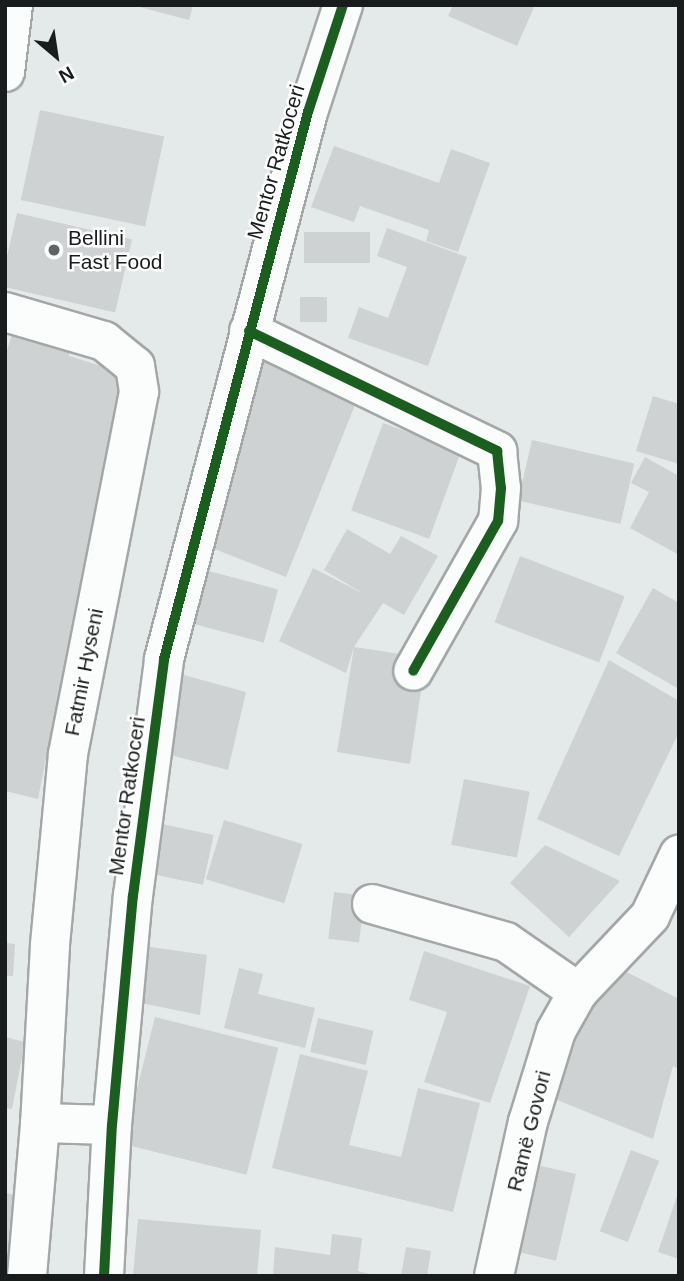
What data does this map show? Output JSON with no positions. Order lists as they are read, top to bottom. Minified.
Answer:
{"streets":{"street":["Mentor Ratkoceri","Fatmir Hyseni","Ramë Govori"]},"places":["Bellini Fast Food"],"north":"bottom right"}
